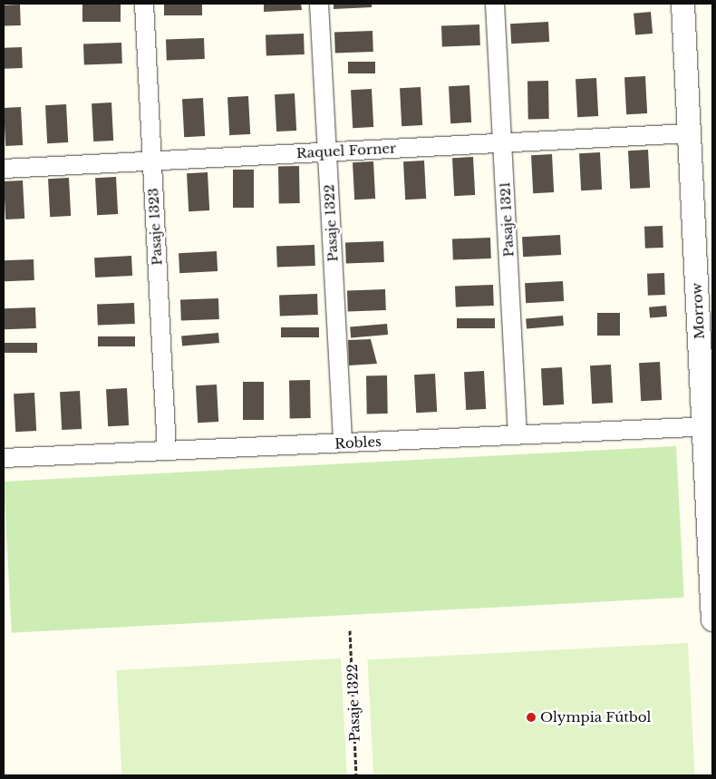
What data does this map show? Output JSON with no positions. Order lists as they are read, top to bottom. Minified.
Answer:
{"streets":{"street":["Raquel Forner","Pasaje 1321","Pasaje 1322","Pasaje 1323","Morrow","Robles"]},"crossings":[["Raquel Forner","Pasaje 1321"],["Raquel Forner","Pasaje 1322"],["Raquel Forner","Pasaje 1323"],["Raquel Forner","Morrow"],["Pasaje 1321","Robles"],["Pasaje 1322","Robles"],["Pasaje 1323","Robles"],["Morrow","Robles"]],"places":["Olympia Fútbol"]}
